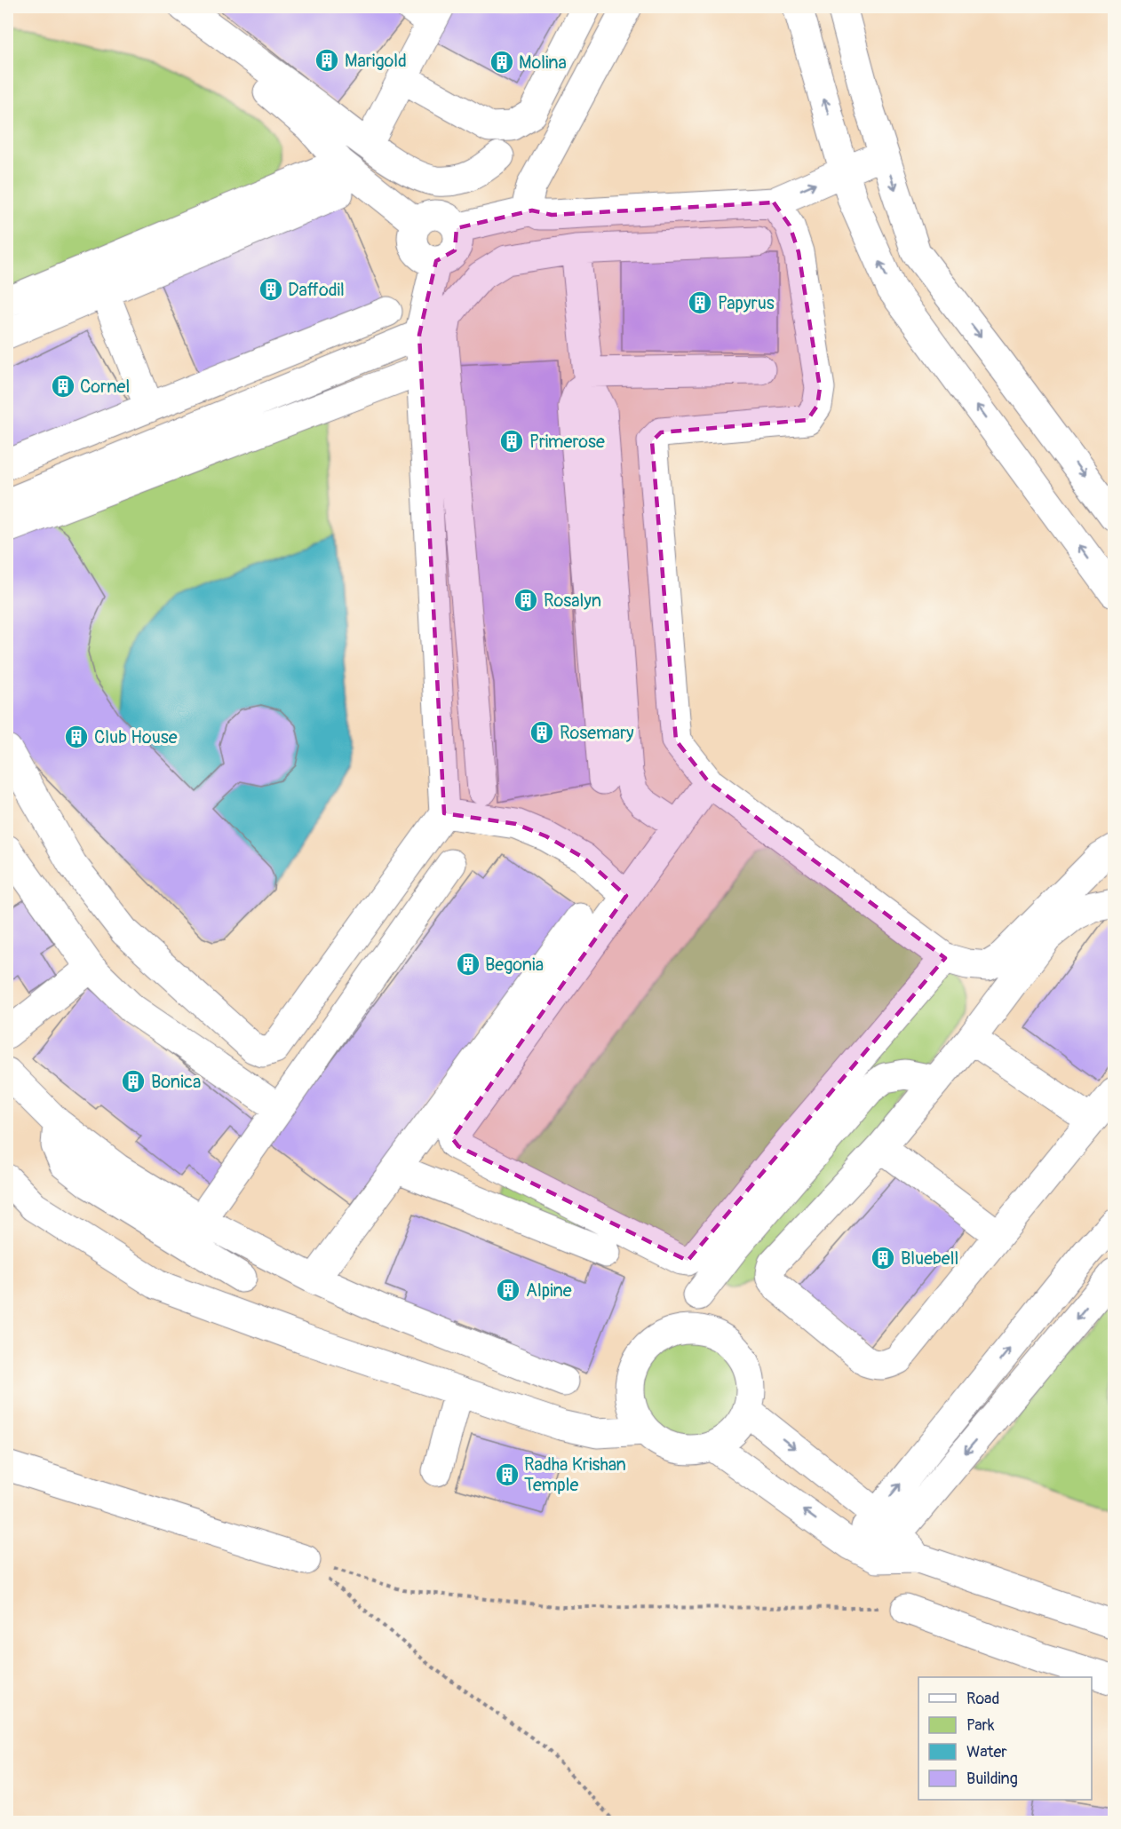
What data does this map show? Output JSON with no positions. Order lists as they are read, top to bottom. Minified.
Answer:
{"places":{"building":["Marigold","Molina","Daffodil","Papyrus","Cornel","Primerose","Rosalyn","Rosemary","Club House","Begonia","Bonica","Bluebell","Alpine","Radha Krishan Temple"]},"legend":["Road","Park","Water","Building"]}
